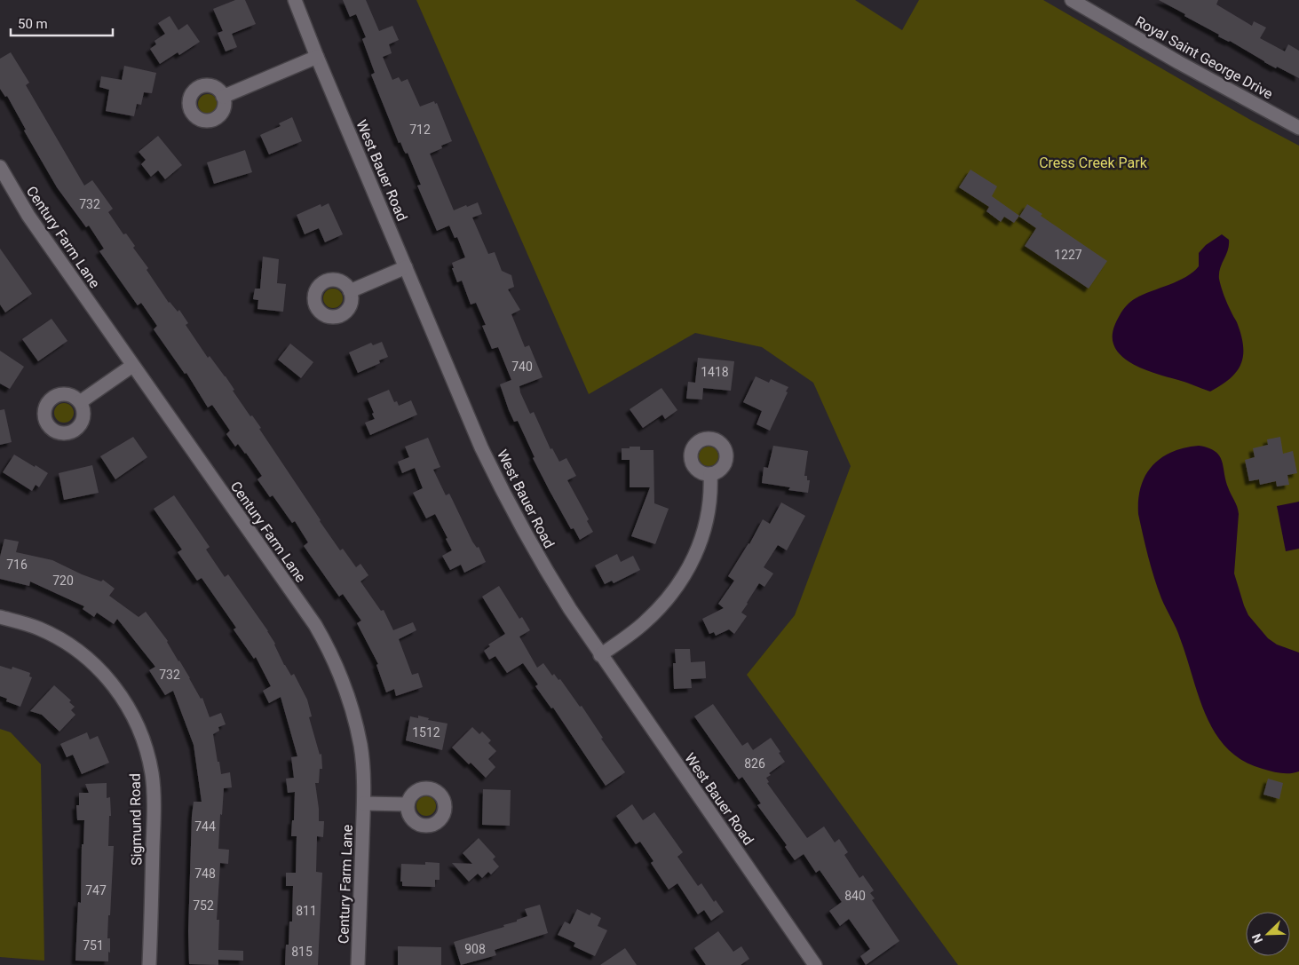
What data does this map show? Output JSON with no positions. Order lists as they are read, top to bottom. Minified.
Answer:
{"streets":{"street":["Royal Saint George Drive","West Bauer Road","Century Farm Lane","Sigmund Road"]},"parks":["Cress Creek Park"],"house_numbers":["712","732","1227","740","1418","716","720","732","1512","826","744","748","747","840","752","811","751","908","815"],"scale_bar":"50 m","north":"bottom left"}
